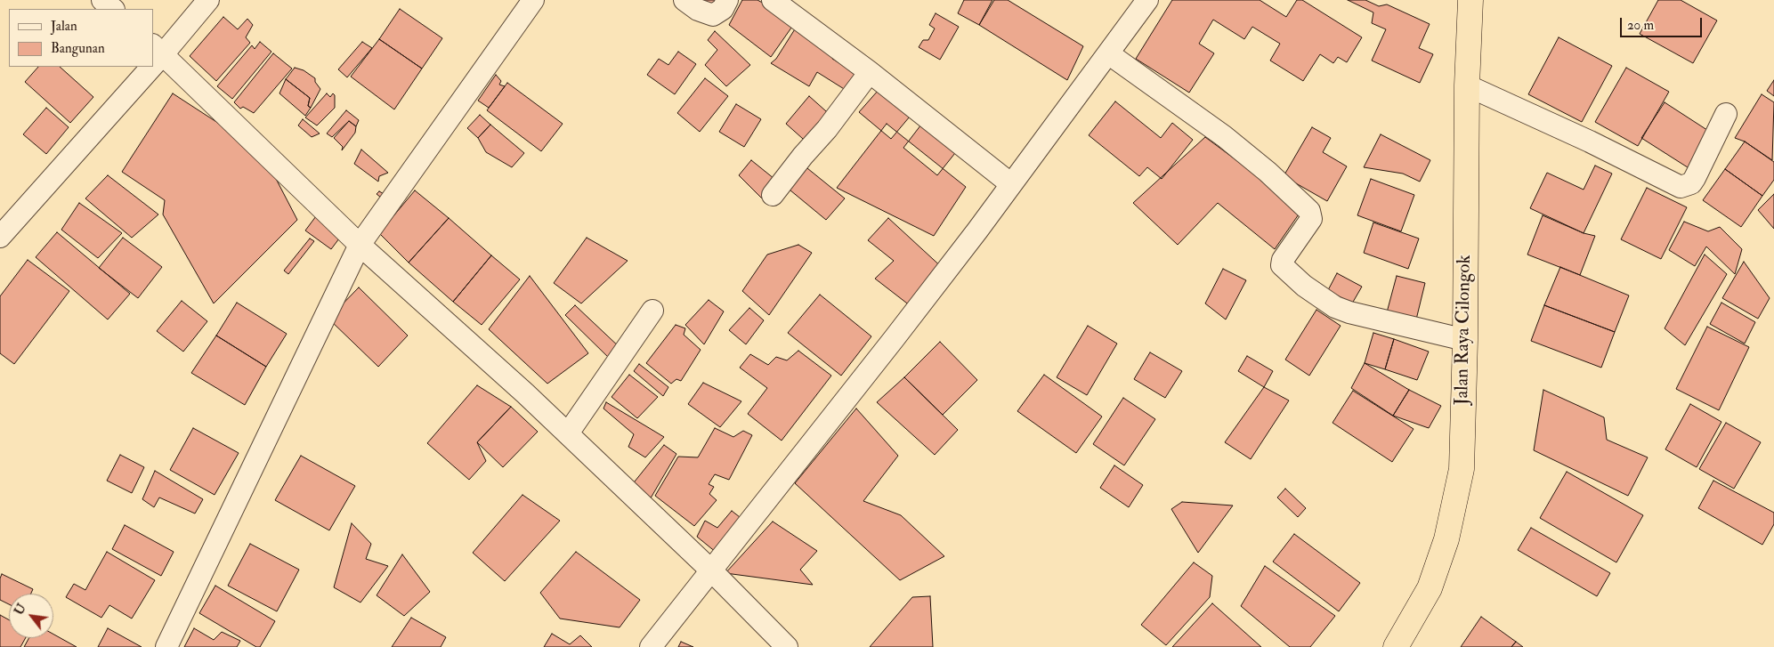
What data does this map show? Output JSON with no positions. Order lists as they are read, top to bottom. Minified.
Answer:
{"streets":{"highway":["Jalan Raya Cilongok"]},"legend":["Jalan","Bangunan"],"scale_bar":"20 m","north":"top left"}
